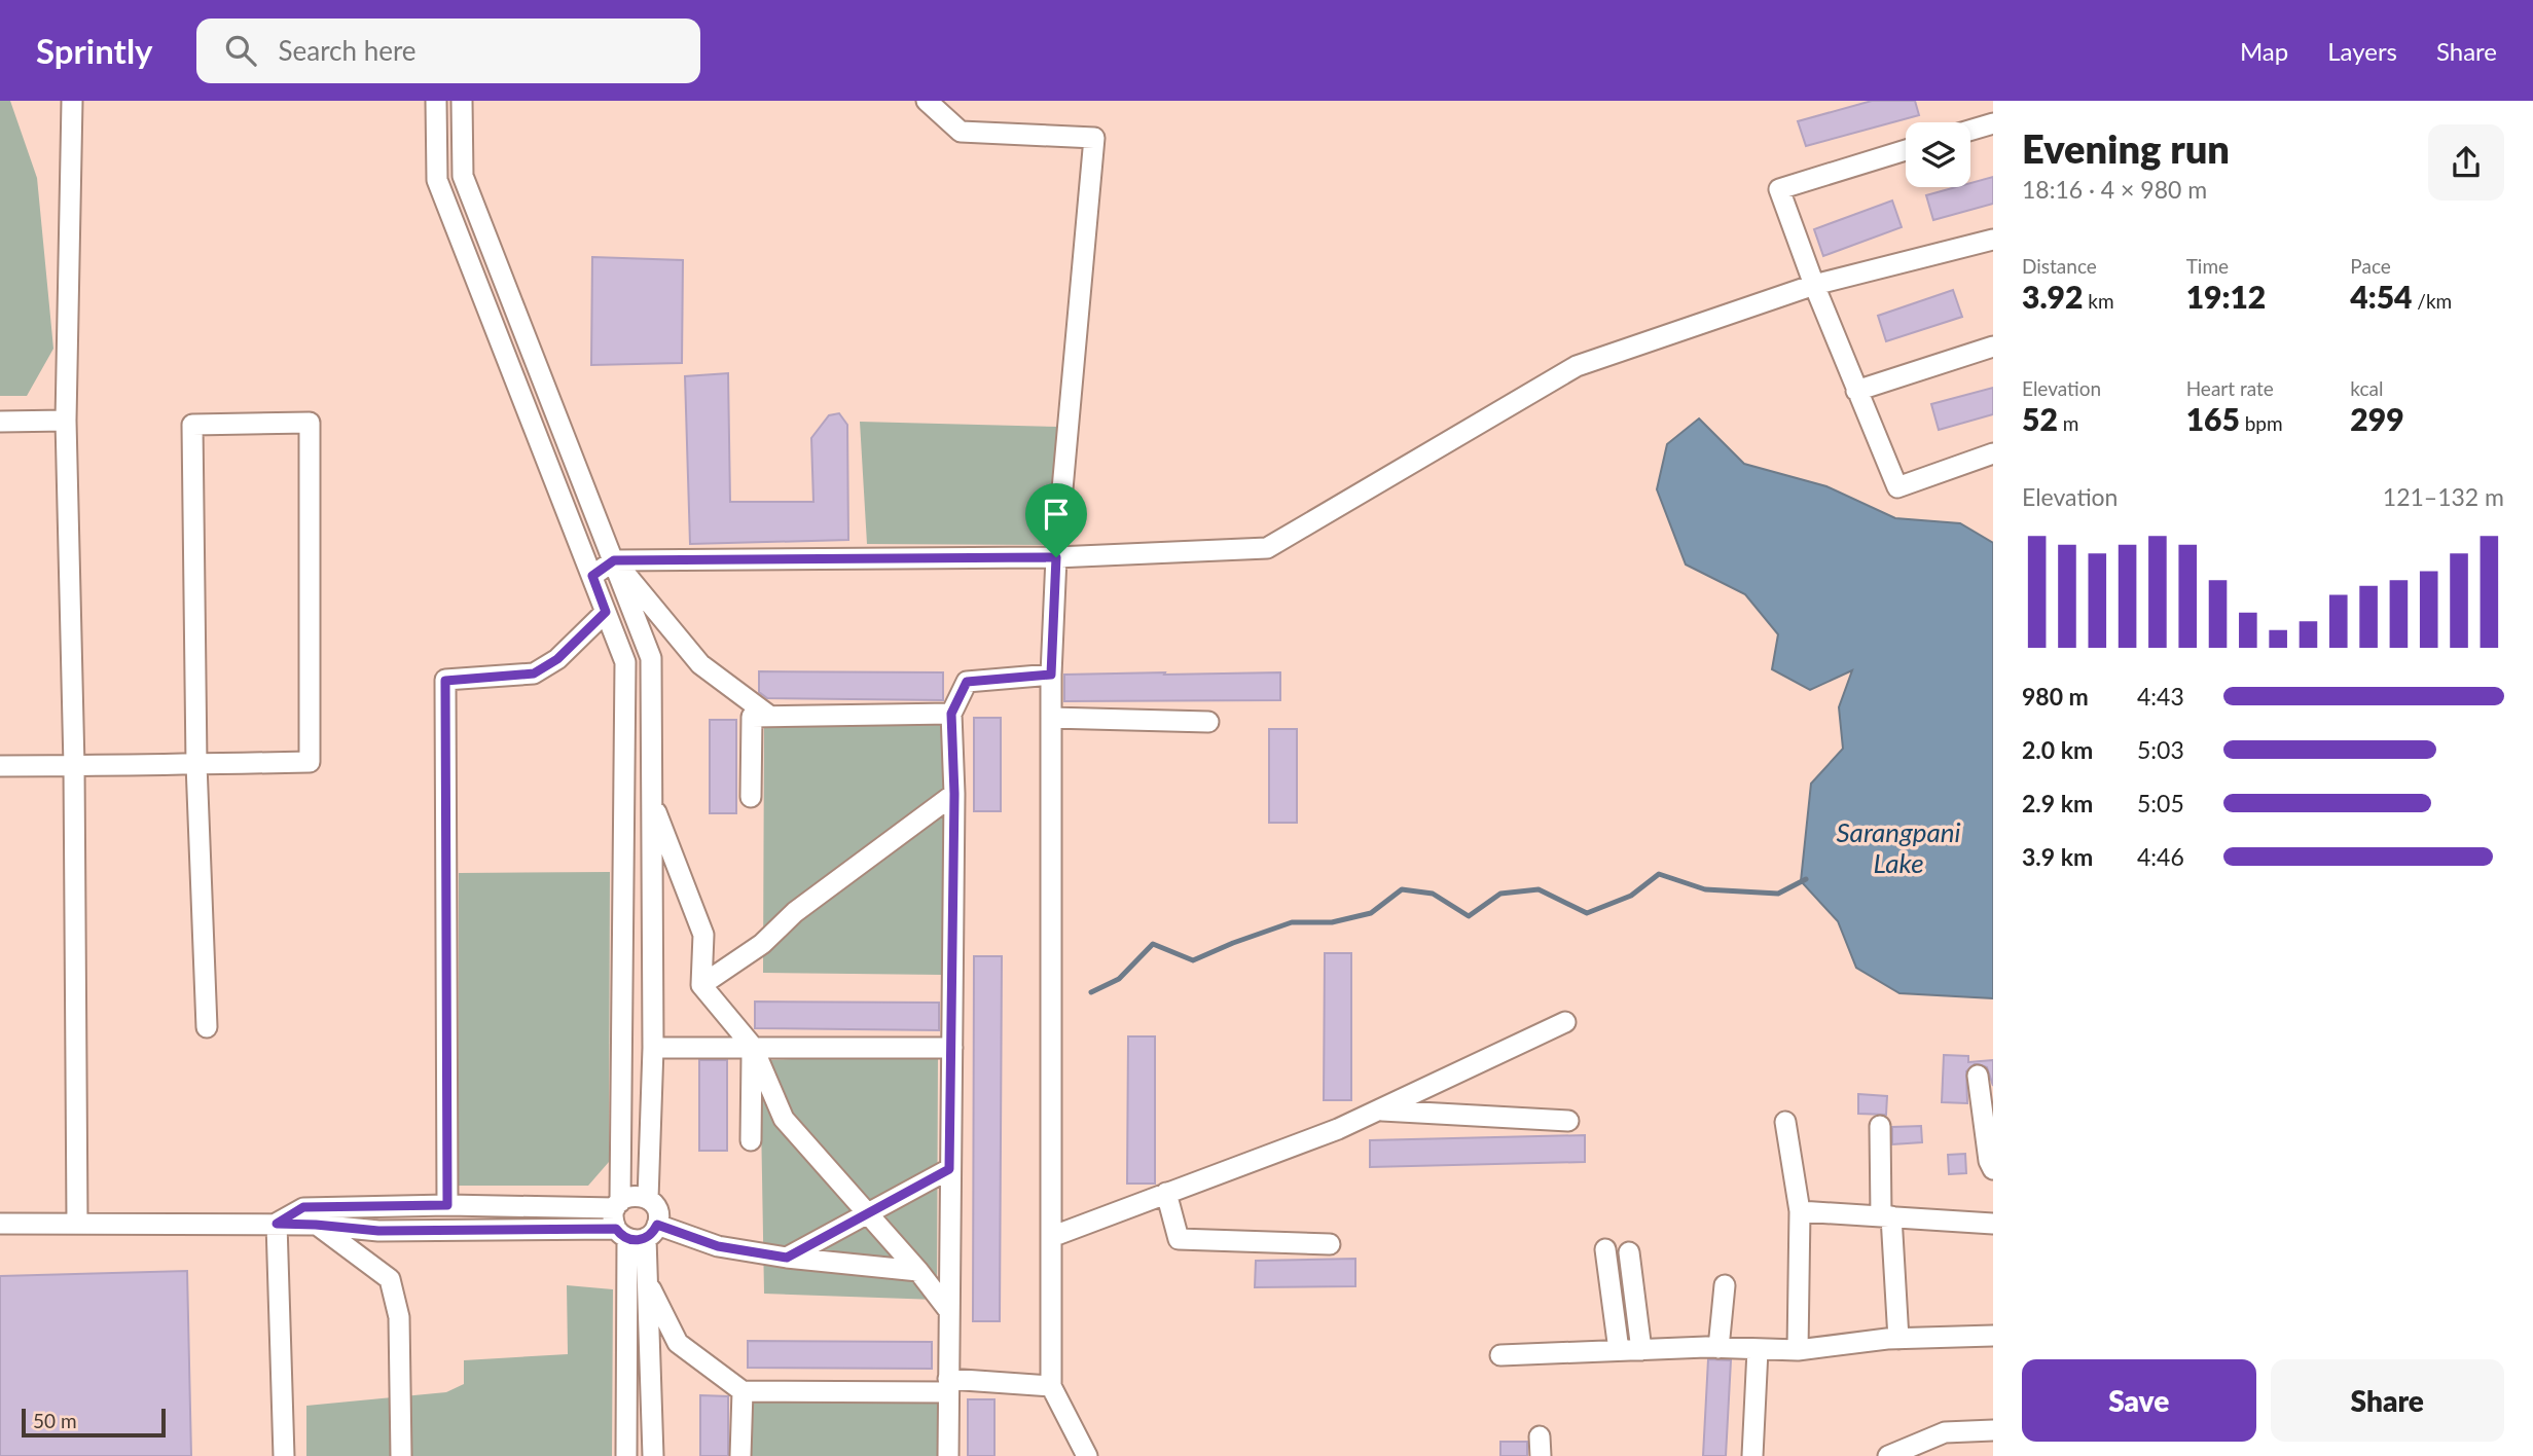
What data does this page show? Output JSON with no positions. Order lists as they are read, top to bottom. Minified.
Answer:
{"water":["Sarangpani Lake"],"scale_bar":"50 m","page":{"header":"Sprintly","search":"Search here","nav":["Map","Layers","Share"],"heading":["Evening run","18:16 · 4 × 980 m"],"stats":[["Distance","3.92 km"],["Time","19:12"],["Pace","4:54 /km"],["Elevation","52 m"],["Heart rate","165 bpm"],["kcal","299"]],"chart":["Elevation","121–132 m"],"list":[{"name":"980 m","note":"4:43"},{"name":"2.0 km","note":"5:03"},{"name":"2.9 km","note":"5:05"},{"name":"3.9 km","note":"4:46"}],"buttons":["Save","Share"],"scale":"50 m"}}
